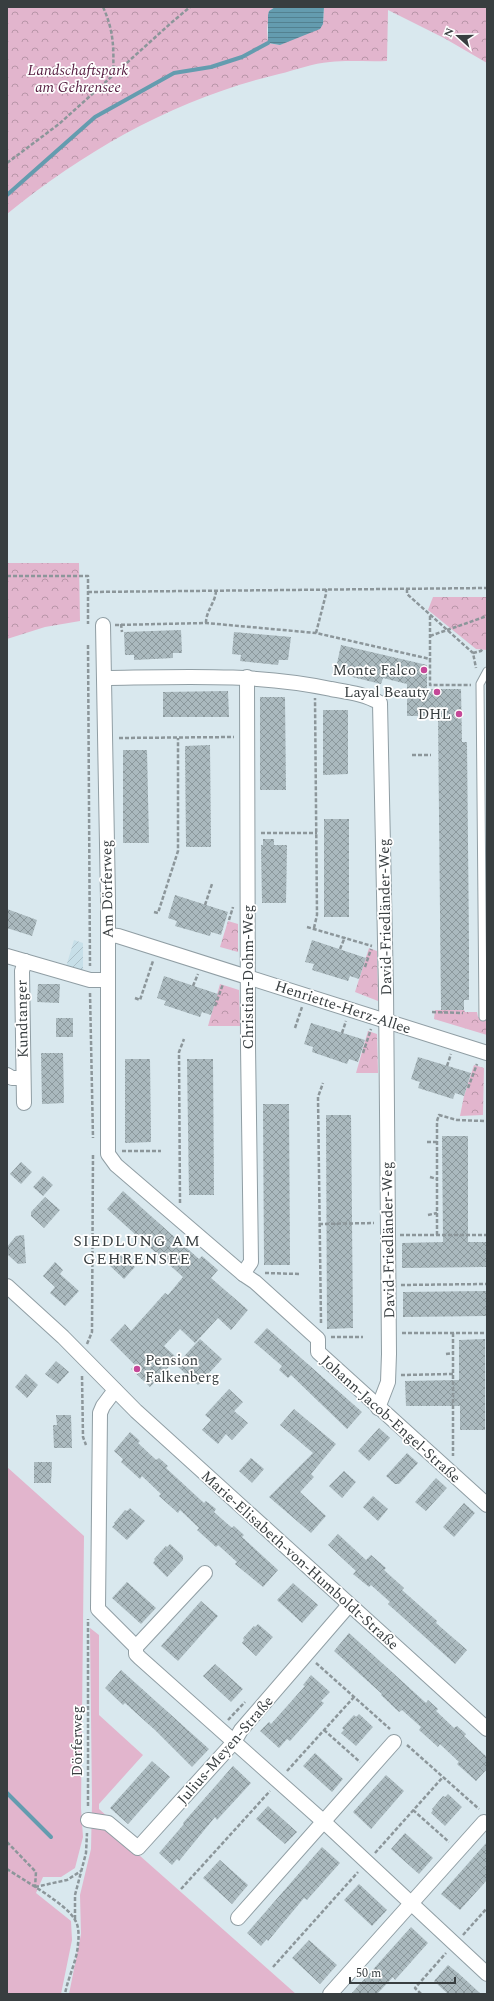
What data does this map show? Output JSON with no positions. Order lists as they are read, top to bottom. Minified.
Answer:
{"streets":{"street":["Am Dörferweg","David-Friedländer-Weg","Christian-Dohm-Weg","Henriette-Herz-Allee","Kundtanger","Johann-Jacob-Engel-Straße","Marie-Elisabeth-von-Humboldt-Straße","Julius-Meyen-Straße"],"path":["Dörferweg"]},"crossings":[["Am Dörferweg","David-Friedländer-Weg"],["Am Dörferweg","Henriette-Herz-Allee"],["Am Dörferweg","Kundtanger"],["Am Dörferweg","Johann-Jacob-Engel-Straße"],["David-Friedländer-Weg","Christian-Dohm-Weg"],["David-Friedländer-Weg","Henriette-Herz-Allee"],["David-Friedländer-Weg","Johann-Jacob-Engel-Straße"],["Christian-Dohm-Weg","Henriette-Herz-Allee"],["Christian-Dohm-Weg","Johann-Jacob-Engel-Straße"],["Marie-Elisabeth-von-Humboldt-Straße","Julius-Meyen-Straße"],["Dörferweg","Julius-Meyen-Straße"]],"districts":["SIEDLUNG AM GEHRENSEE"],"parks":["Landschaftspark am Gehrensee"],"places":["Monte Falco","Layal Beauty","DHL","Pension Falkenberg"],"scale_bar":"50 m","north":"left"}
